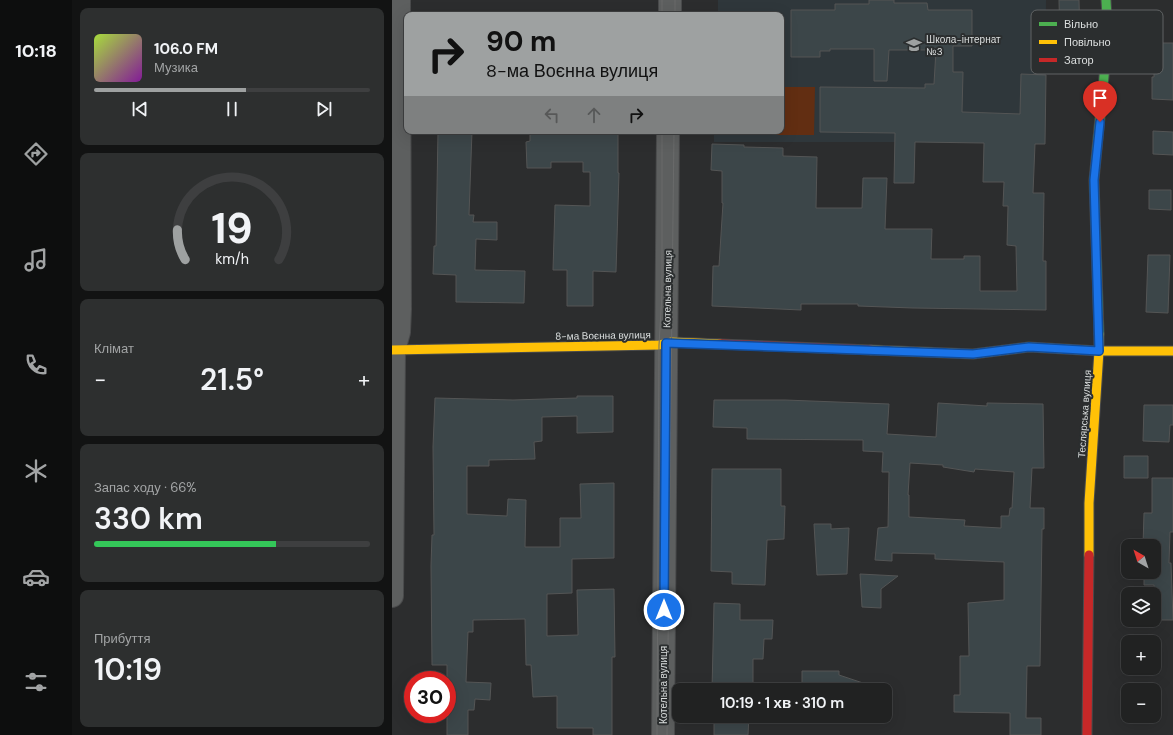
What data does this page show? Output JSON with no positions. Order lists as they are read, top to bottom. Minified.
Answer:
{"streets":{"street":["Котельна вулиця","8-ма Воєнна вулиця","Теслярська вулиця"]},"crossings":[["Котельна вулиця","8-ма Воєнна вулиця"],["8-ма Воєнна вулиця","Теслярська вулиця"]],"places":{"school or university":["Школа-інтернат №3"]},"legend":["Вільно","Повільно","Затор"],"north":"top left","page":{"tabs":"10:18","turn":["90 m","8-ма Воєнна вулиця"],"song":["106.0 FM","Музика"],"tile":["Клімат",["Запас ходу · 66%","330 km"],["Прибуття","10:19"]],"heat":["−","21.5°","+"],"map_buttons":["+","−"],"limit":"30","trip":"10:19 · 1 хв · 310 m","gauge":["19","km/h"]}}
